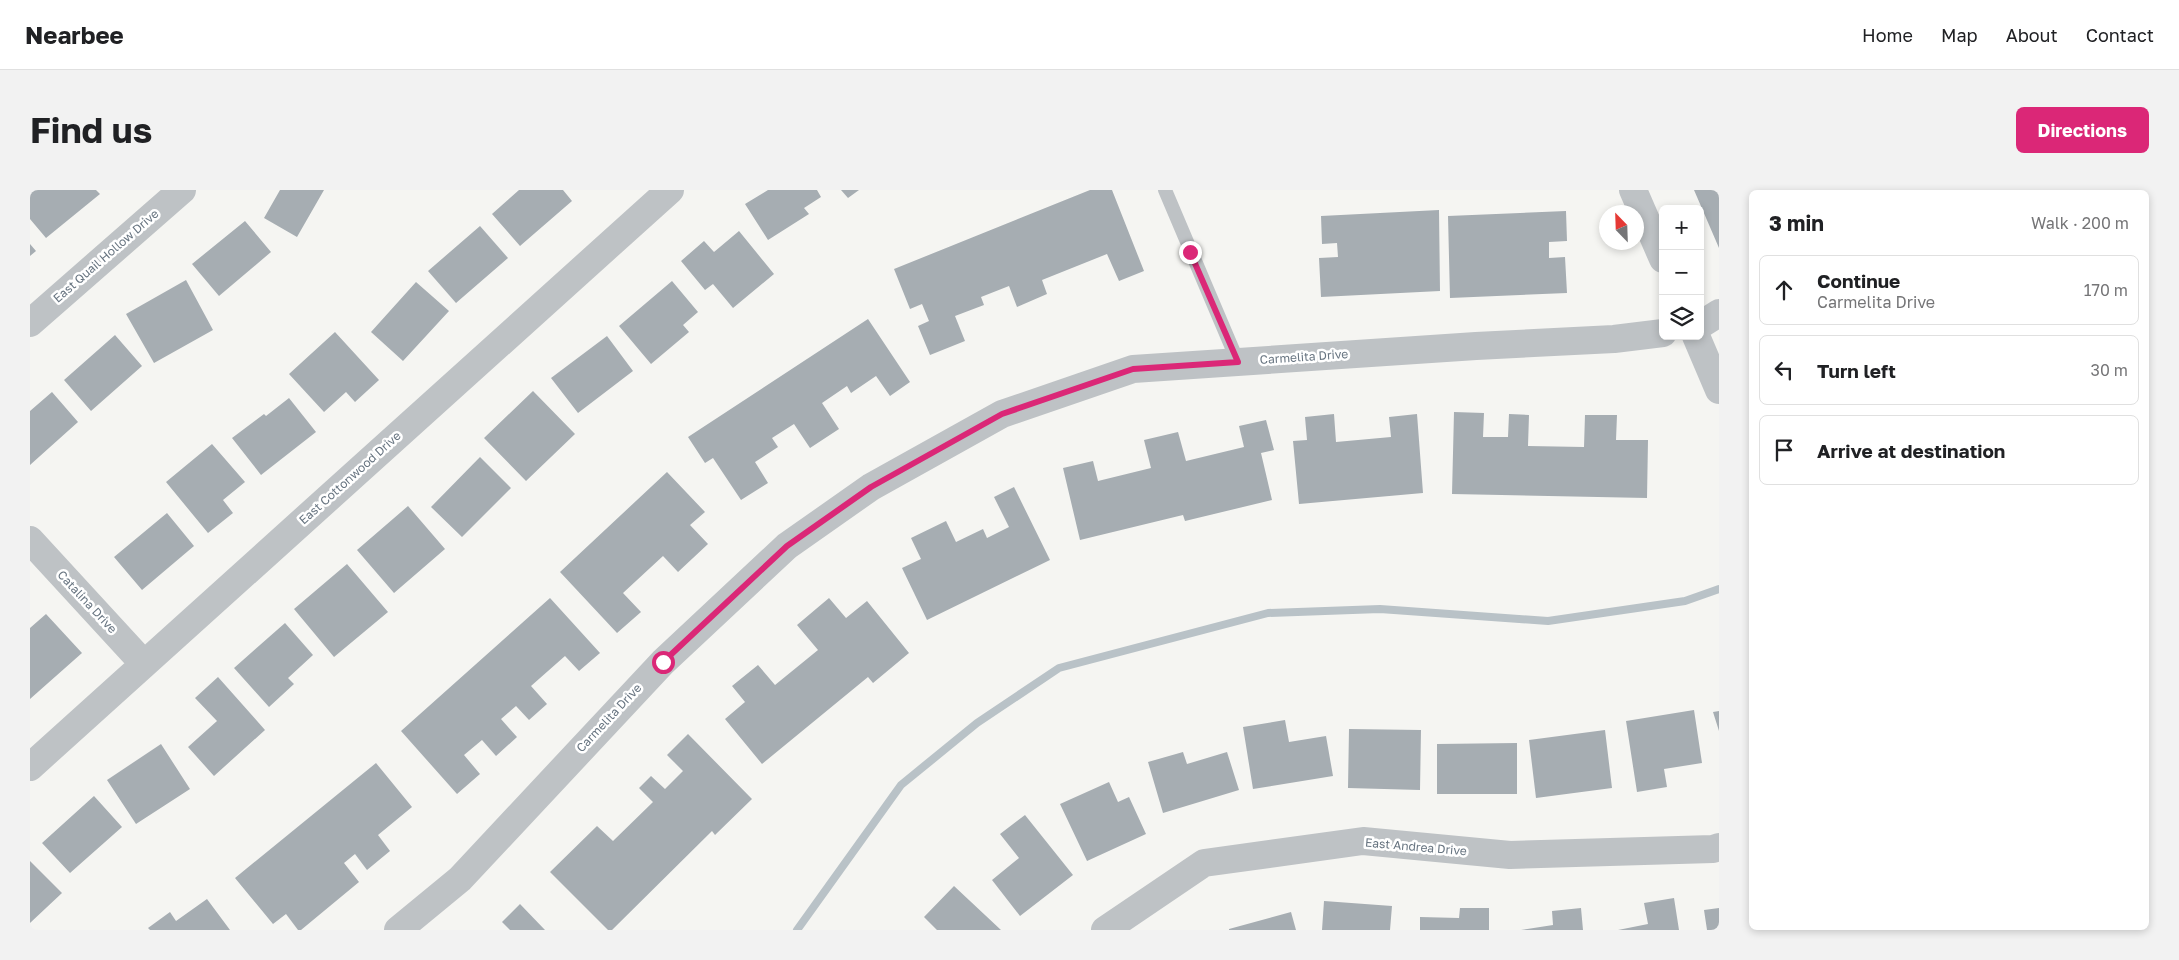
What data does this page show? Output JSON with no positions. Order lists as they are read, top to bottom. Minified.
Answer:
{"streets":{"street":["East Quail Hollow Drive","Carmelita Drive","East Cottonwood Drive","Catalina Drive","East Andrea Drive"]},"crossings":[["East Cottonwood Drive","Catalina Drive"]],"north":"top left","page":{"header":"Nearbee","nav":["Home","Map","About","Contact"],"buttons":"Directions","title":"Find us","heading":["3 min","Walk · 200 m"],"map_buttons":["+","−"],"list":[["Continue","Carmelita Drive","170 m"],["Turn left","30 m"],"Arrive at destination"]}}
